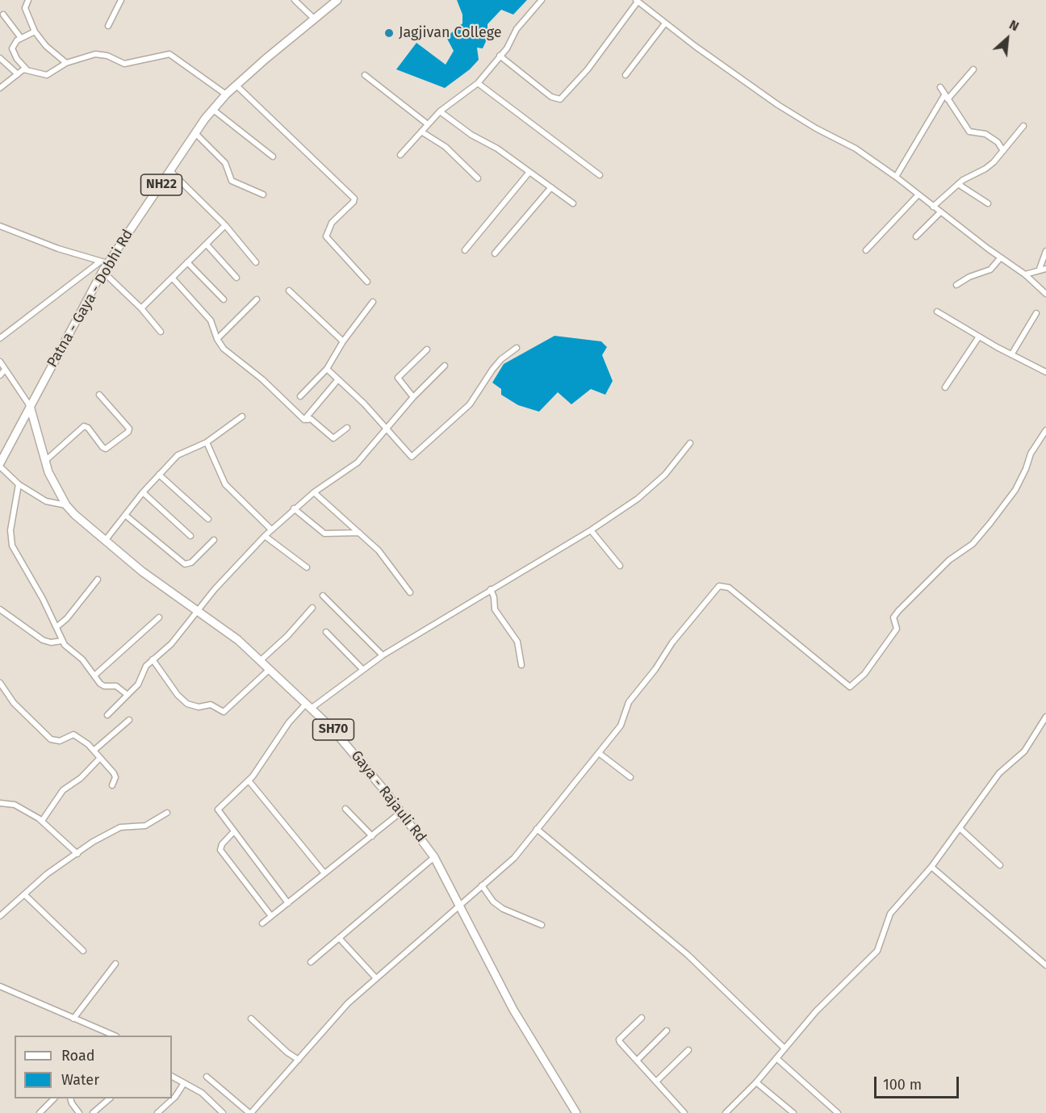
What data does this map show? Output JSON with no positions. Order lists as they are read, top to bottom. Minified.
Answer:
{"streets":{"main road":["NH22","Patna - Gaya - Dobhi Rd","SH70","Gaya - Rajauli Rd"]},"crossings":[["Patna - Gaya - Dobhi Rd","Gaya - Rajauli Rd"]],"places":["Jagjivan College"],"legend":["Road","Water"],"scale_bar":"100 m","north":"top right"}
